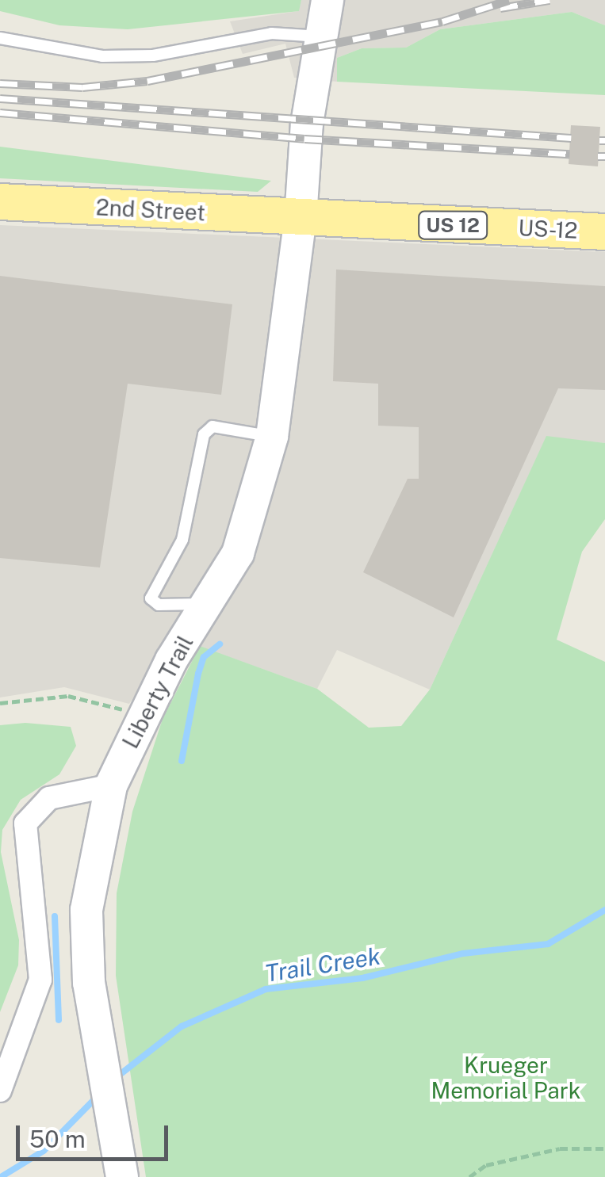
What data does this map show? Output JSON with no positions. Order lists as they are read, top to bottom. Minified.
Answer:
{"streets":{"main road":["2nd Street","US 12","US-12"],"street":["Liberty Trail"]},"crossings":[["2nd Street","US-12"],["2nd Street","Liberty Trail"],["US-12","Liberty Trail"]],"water":["Trail Creek"],"parks":["Krueger Memorial Park"],"scale_bar":"50 m"}
